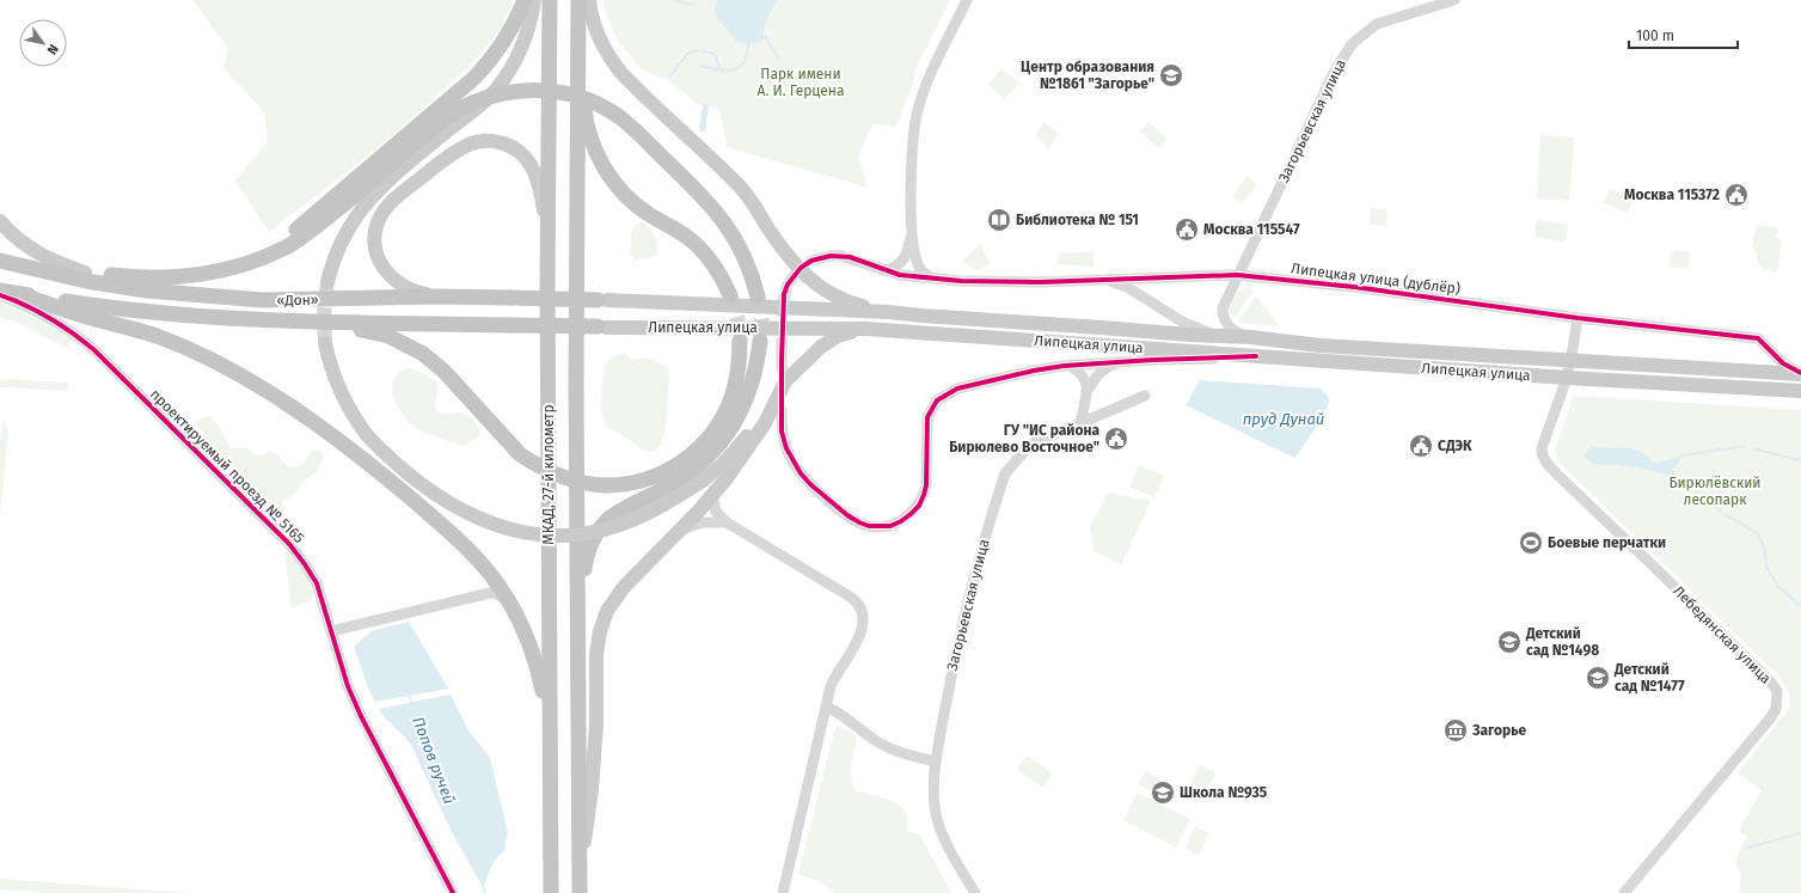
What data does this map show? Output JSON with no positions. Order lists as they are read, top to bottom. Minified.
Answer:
{"streets":{"highway":["«Дон»","МКАД, 27-й километр"],"main road":["Липецкая улица"],"street":["Загорьевская улица","Липецкая улица (дублёр)","проектируемый проезд № 5165","Лебедянская улица"]},"crossings":[["Загорьевская улица","Липецкая улица (дублёр)"],["Загорьевская улица","Липецкая улица"],["Липецкая улица (дублёр)","Липецкая улица"],["«Дон»","Липецкая улица"],["Липецкая улица","Лебедянская улица"]],"water":["пруд Дунай","Попов ручей"],"parks":["Парк имени А. И. Герцена","Бирюлёвский лесопарк"],"places":{"school or university":["Центр образования №1861 \"Загорье\"","Детский сад №1498","Детский сад №1477","Школа №935"],"public building":["Москва 115372","Москва 115547","ГУ \"ИС района Бирюлево Восточное\"","СДЭК"],"library":["Библиотека № 151"],"sports":["Боевые перчатки"],"museum":["Загорье"]},"scale_bar":"100 m","north":"bottom right"}
